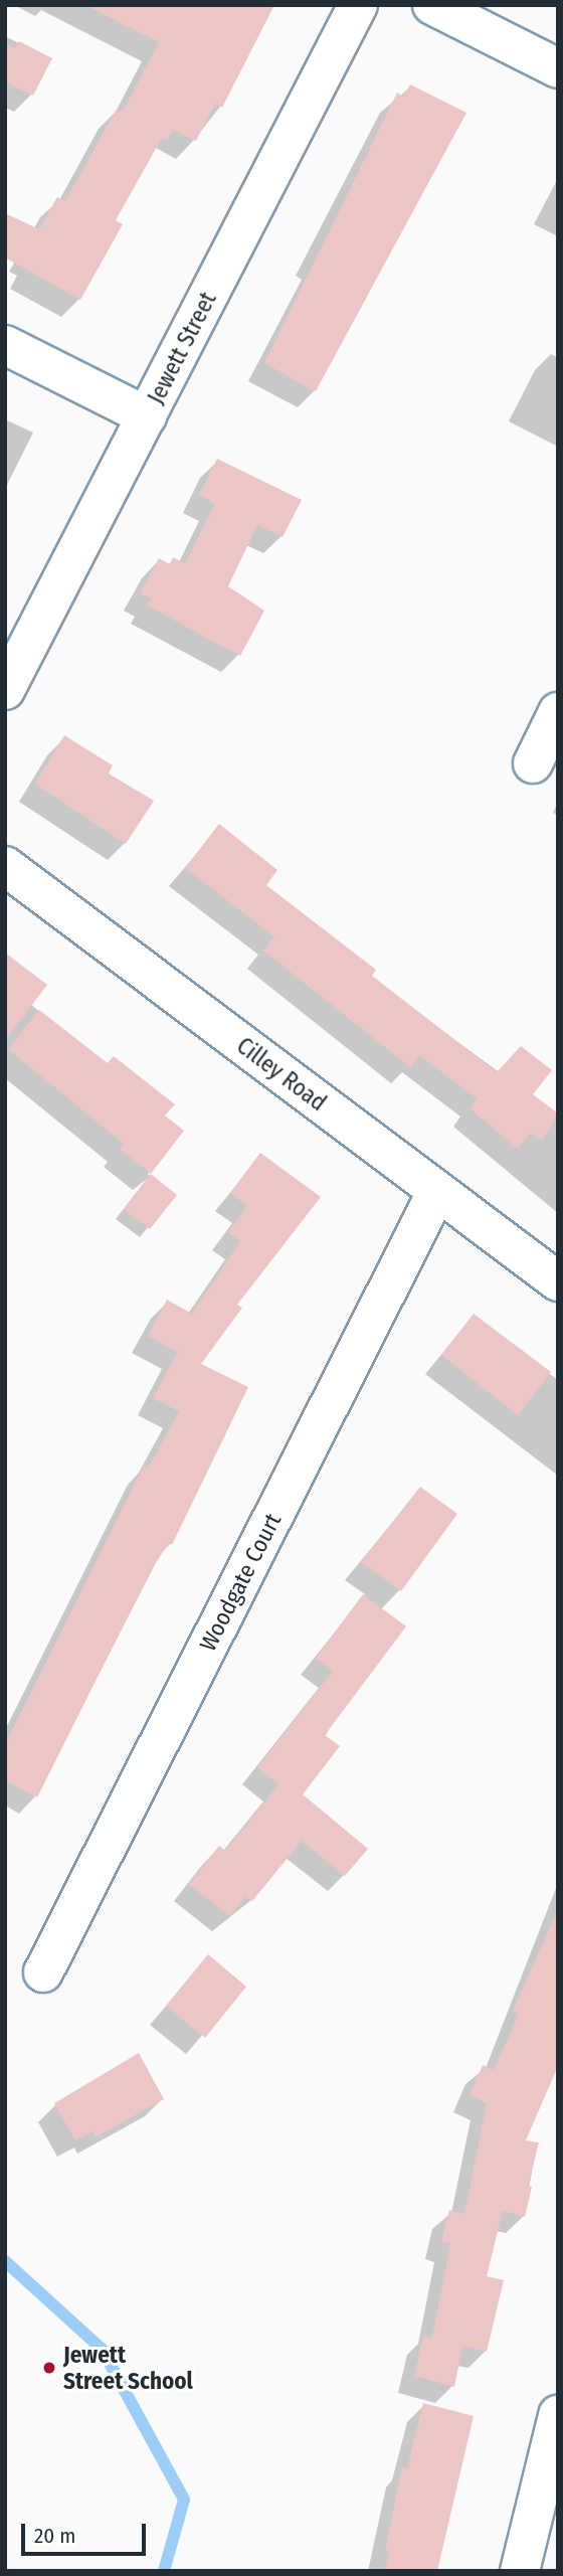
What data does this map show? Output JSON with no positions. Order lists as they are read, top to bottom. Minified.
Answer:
{"streets":{"street":["Jewett Street","Cilley Road","Woodgate Court"]},"crossings":[["Cilley Road","Woodgate Court"]],"places":["Jewett Street School"],"scale_bar":"20 m"}
